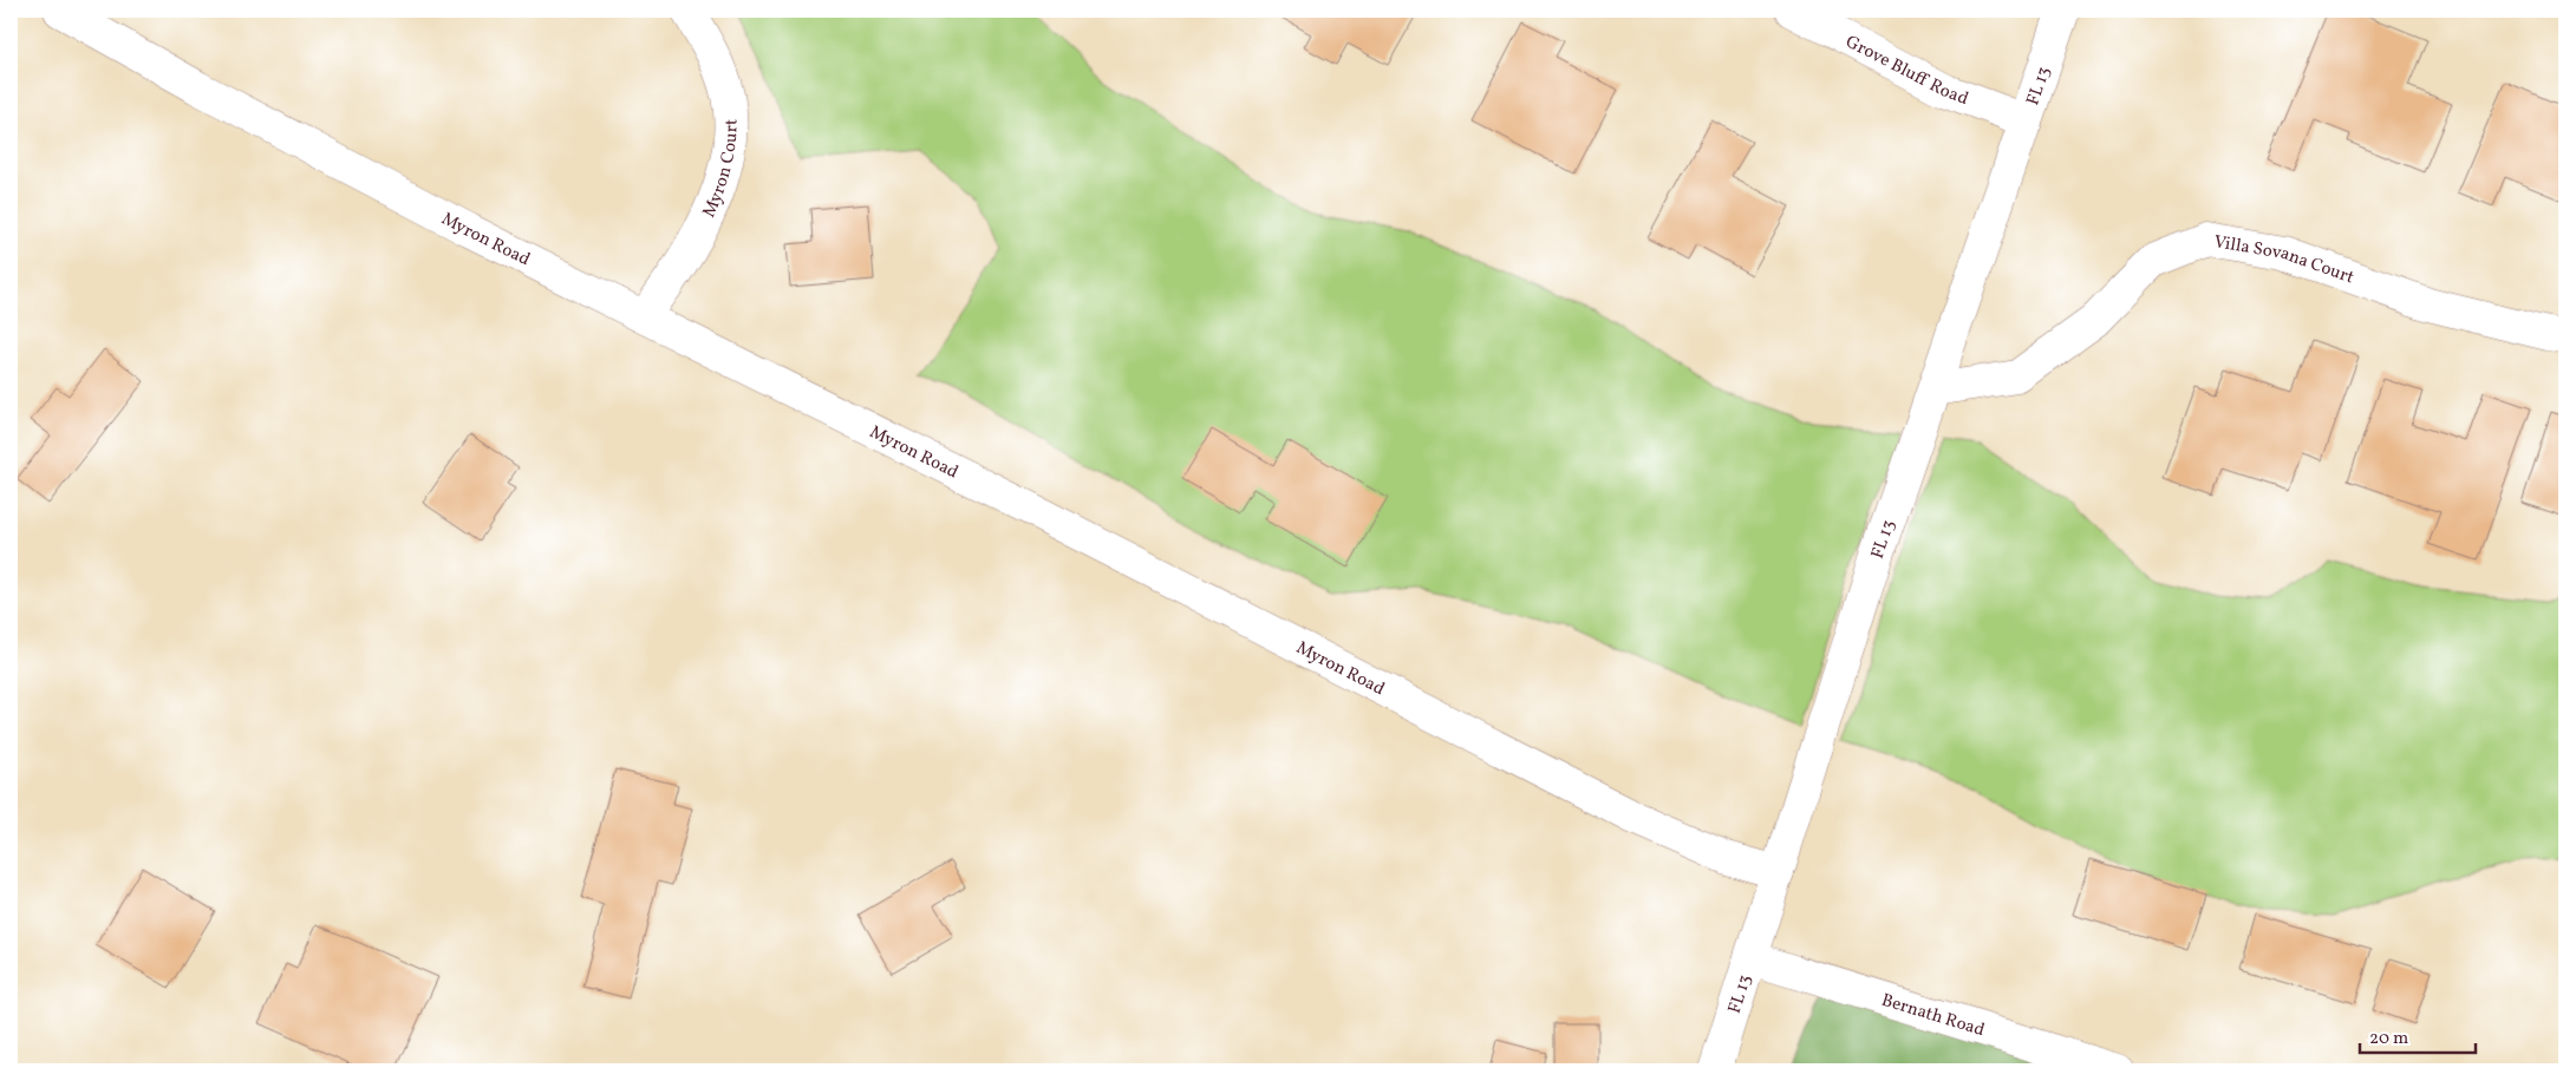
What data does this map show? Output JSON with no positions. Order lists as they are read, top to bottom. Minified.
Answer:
{"streets":{"street":["Grove Bluff Road","FL 13","Myron Court","Myron Road","Villa Sovana Court","Bernath Road"]},"crossings":[["Grove Bluff Road","FL 13"],["FL 13","Myron Road"],["FL 13","Villa Sovana Court"],["FL 13","Bernath Road"],["Myron Court","Myron Road"]],"scale_bar":"20 m"}
